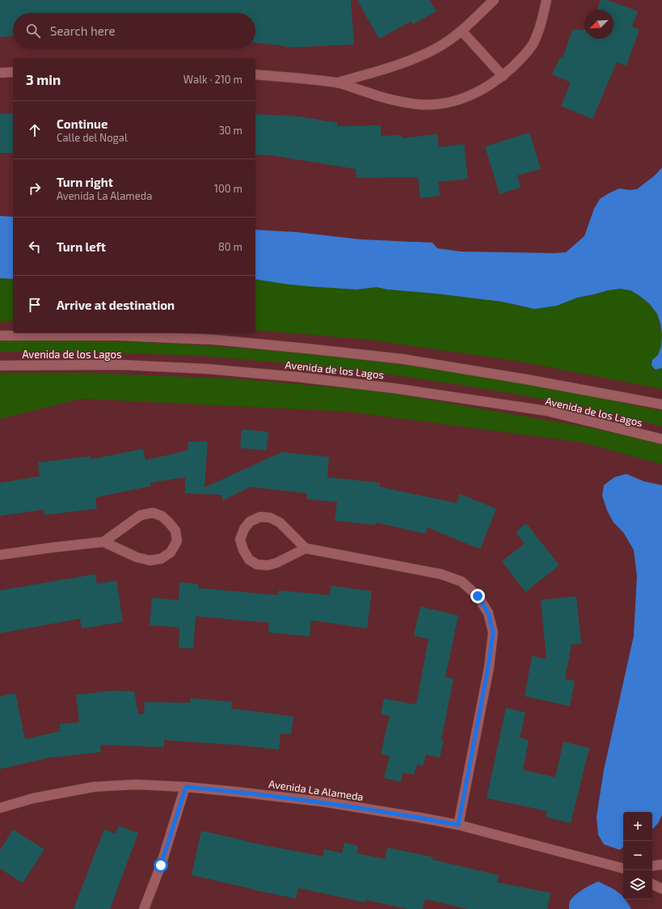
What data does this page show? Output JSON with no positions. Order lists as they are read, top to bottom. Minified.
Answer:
{"streets":{"street":["Avenida de los Lagos","Avenida La Alameda"]},"north":"bottom left","page":{"search":"Search here","heading":["3 min","Walk · 210 m"],"list":[["Continue","Calle del Nogal","30 m"],["Turn right","Avenida La Alameda","100 m"],["Turn left","80 m"],"Arrive at destination"],"map_buttons":["+","−"]}}
